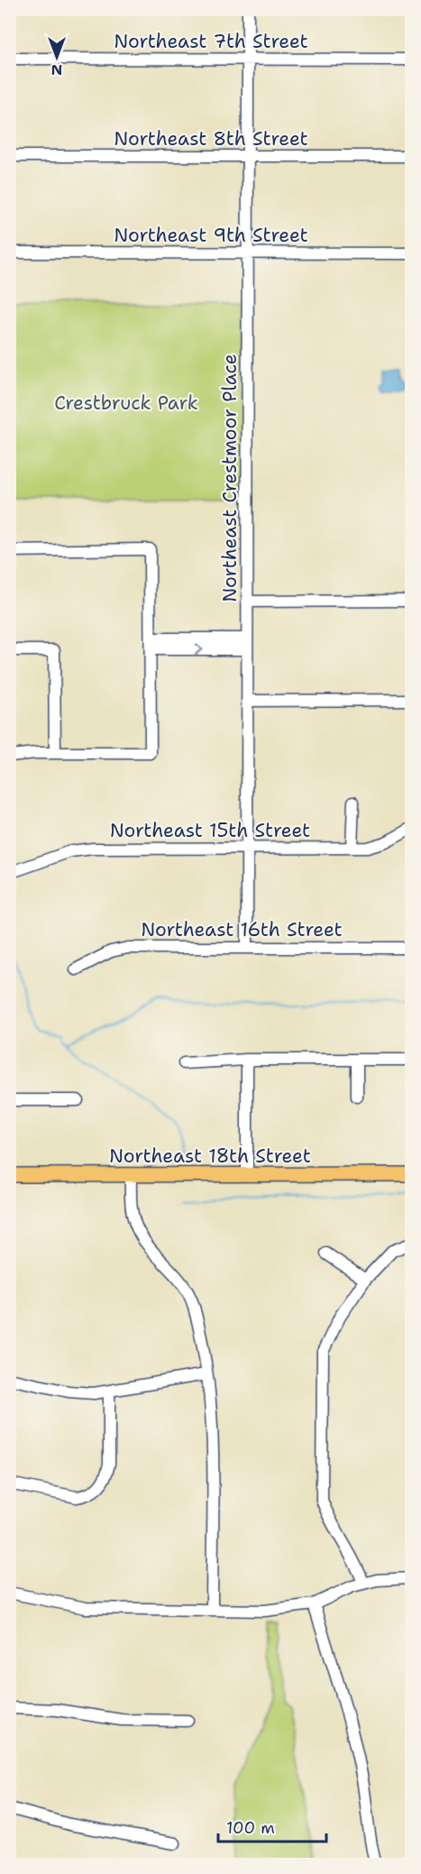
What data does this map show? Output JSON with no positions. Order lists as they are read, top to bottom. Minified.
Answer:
{"streets":{"main road":["Northeast 18th Street"],"street":["Northeast 7th Street","Northeast 8th Street","Northeast 9th Street","Northeast Crestmoor Place","Northeast 15th Street","Northeast 16th Street"]},"crossings":[["Northeast 7th Street","Northeast Crestmoor Place"],["Northeast 8th Street","Northeast Crestmoor Place"],["Northeast 9th Street","Northeast Crestmoor Place"],["Northeast Crestmoor Place","Northeast 15th Street"],["Northeast Crestmoor Place","Northeast 16th Street"]],"parks":["Crestbruck Park"],"scale_bar":"100 m","north":"bottom"}
